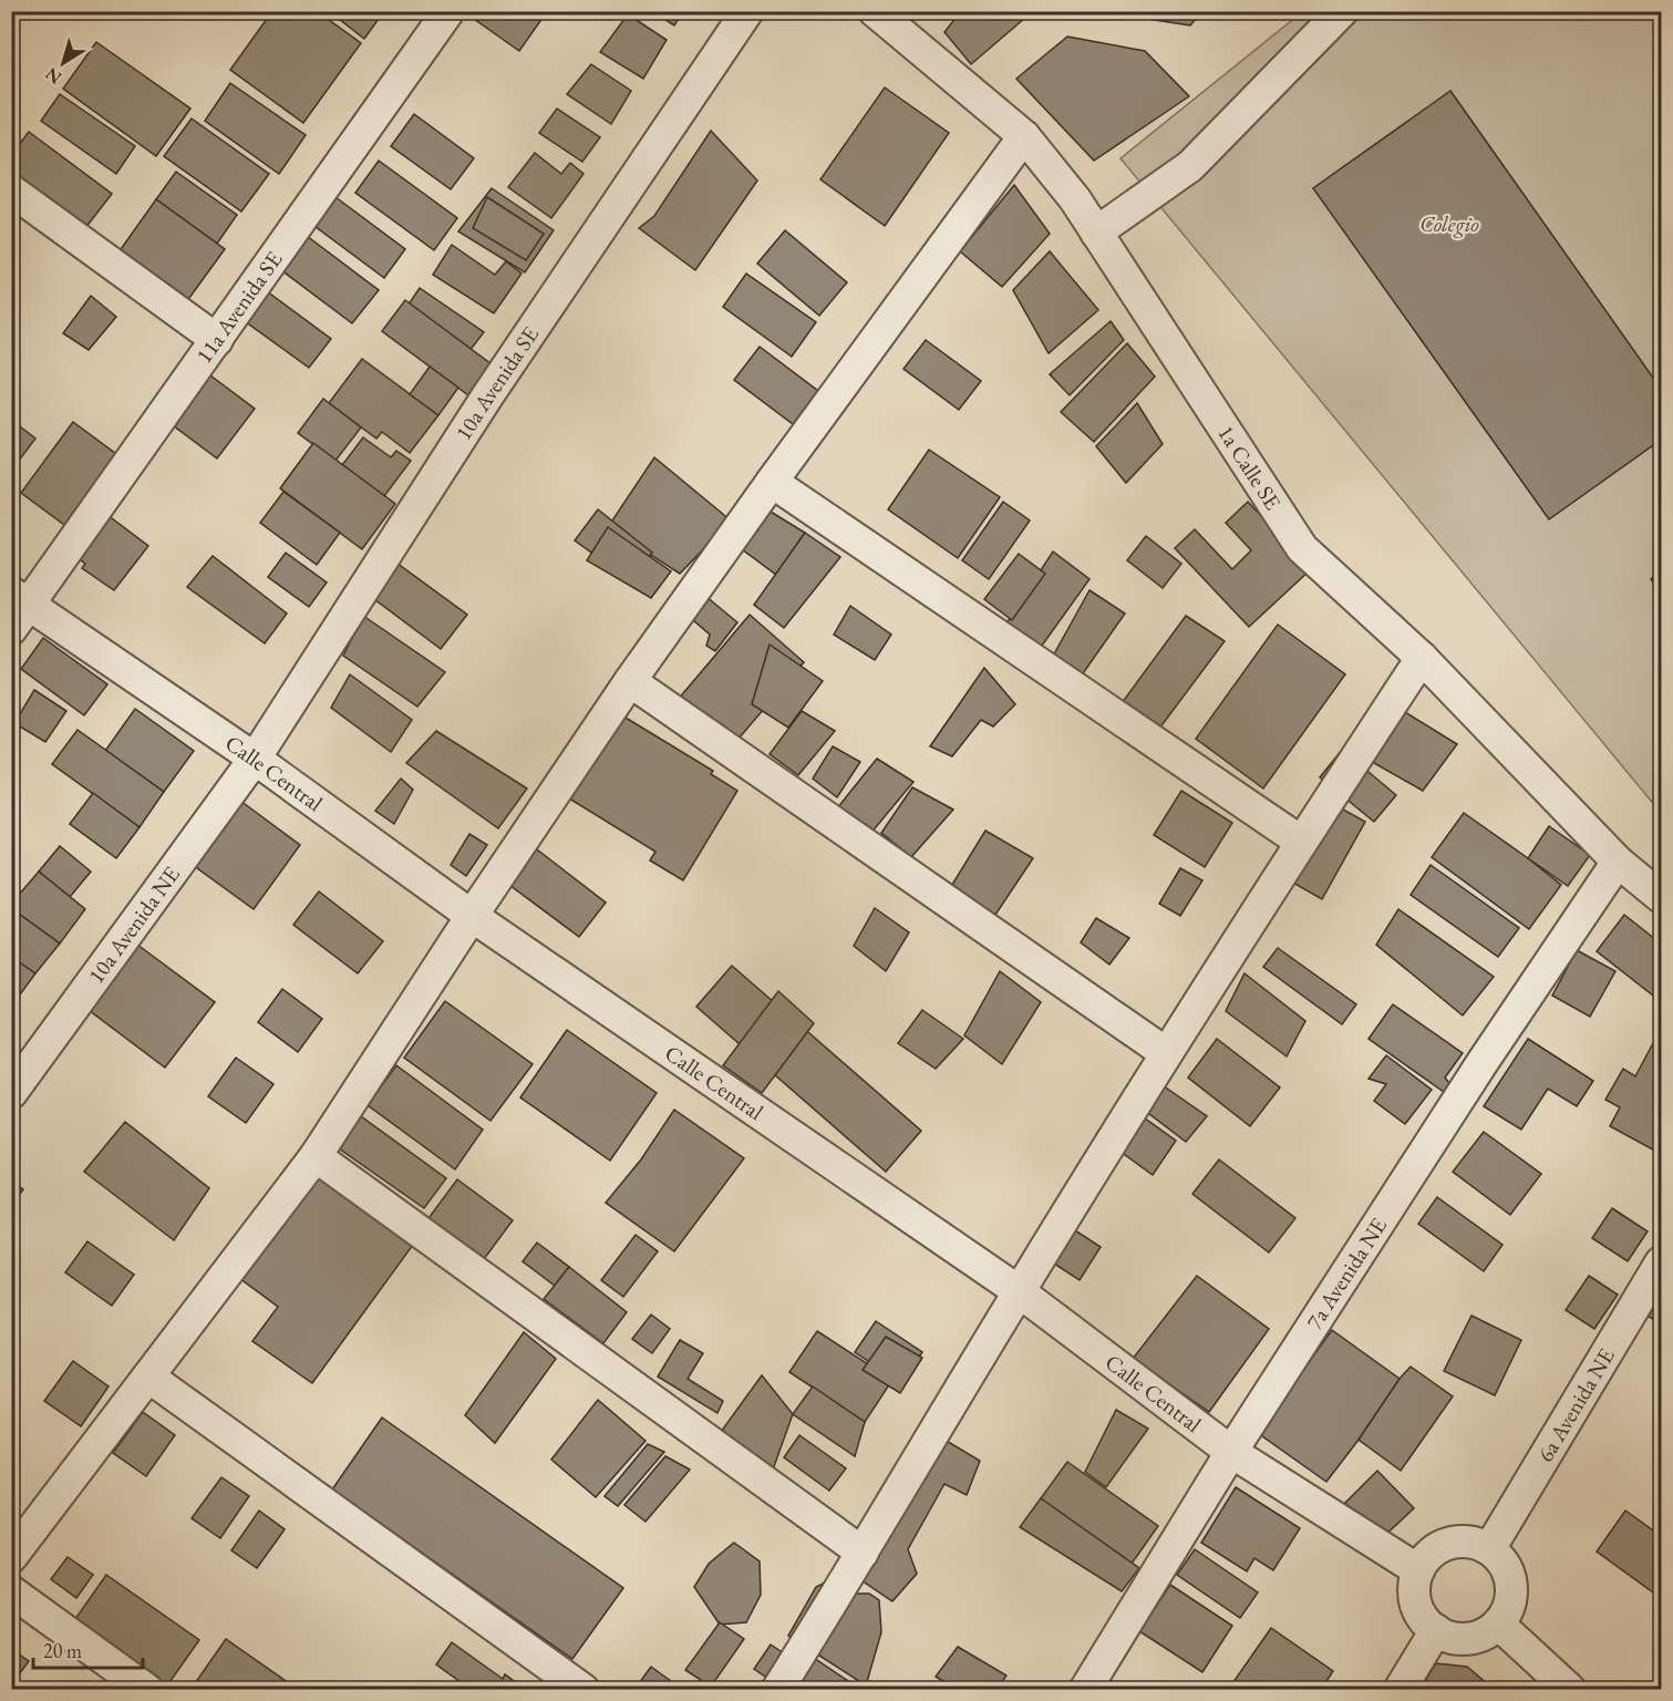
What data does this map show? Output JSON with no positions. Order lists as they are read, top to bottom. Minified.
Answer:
{"streets":{"street":["11a Avenida SE","10a Avenida SE","1a Calle SE","Calle Central","10a Avenida NE","7a Avenida NE","6a Avenida NE"]},"crossings":[["11a Avenida SE","Calle Central"],["10a Avenida SE","Calle Central"],["10a Avenida SE","10a Avenida NE"],["1a Calle SE","7a Avenida NE"],["Calle Central","10a Avenida NE"],["Calle Central","7a Avenida NE"],["Calle Central","6a Avenida NE"]],"parks":["Colegio"],"scale_bar":"20 m","north":"bottom left"}
